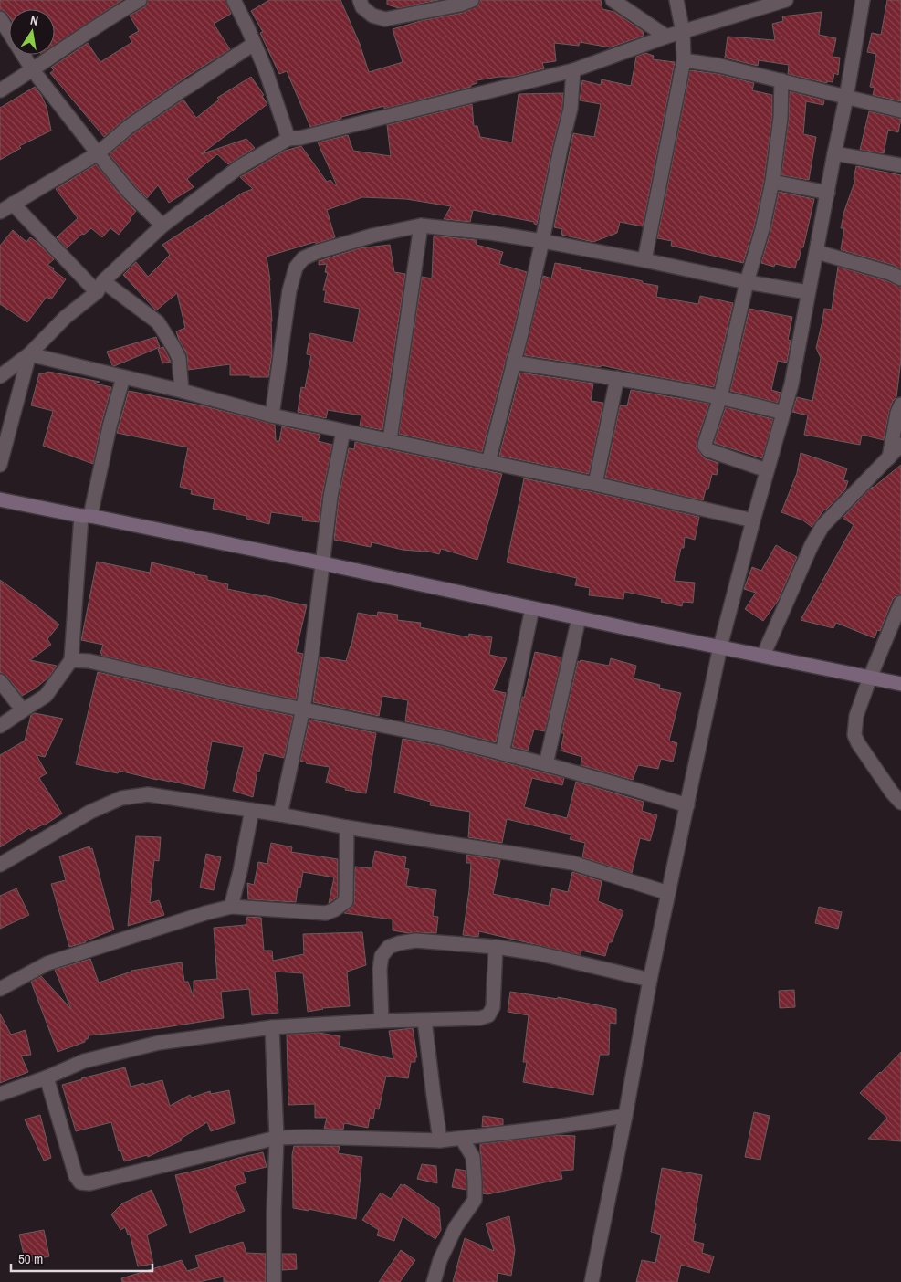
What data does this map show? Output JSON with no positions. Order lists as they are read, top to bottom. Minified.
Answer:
{"scale_bar":"50 m","north":"top"}
